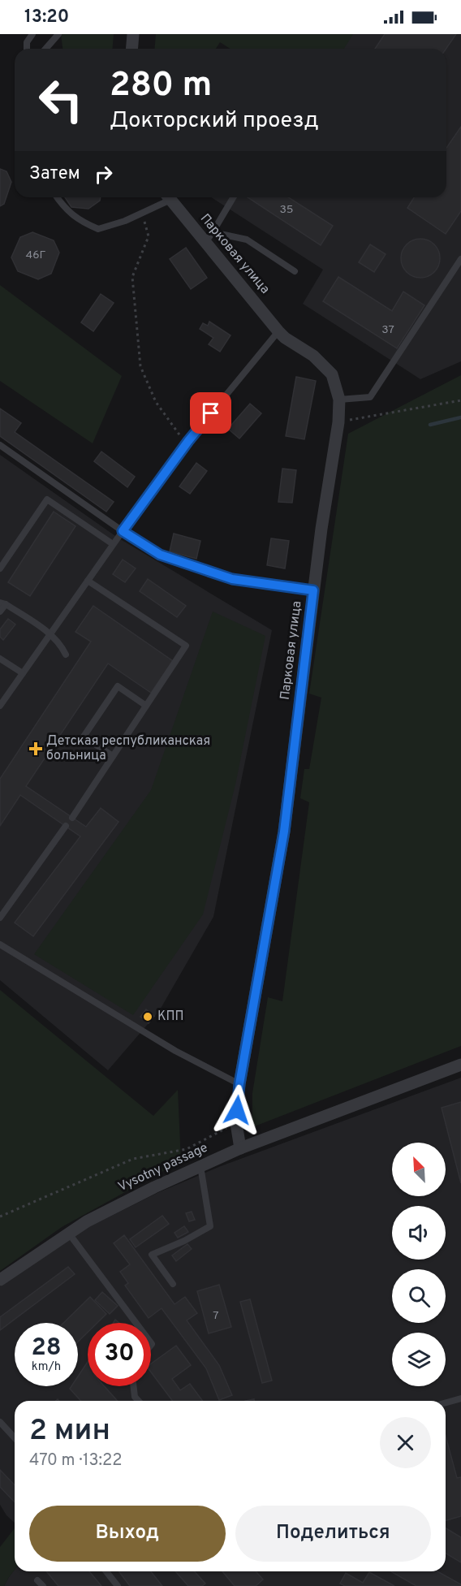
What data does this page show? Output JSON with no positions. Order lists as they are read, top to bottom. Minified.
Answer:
{"streets":{"street":["Парковая улица","Vysotny passage"]},"crossings":[["Парковая улица","Vysotny passage"]],"places":{"health":["Детская республиканская больница"],"other":["КПП"]},"house_numbers":["35","46Г","37","7"],"north":"top left","page":{"status":"13:20","turn":["280 m","Докторский проезд"],"then":"Затем","speed":"28 km/h","limit":"30","heading":["2 мин","470 m · 13:22"],"buttons":["Выход","Поделиться"]}}
